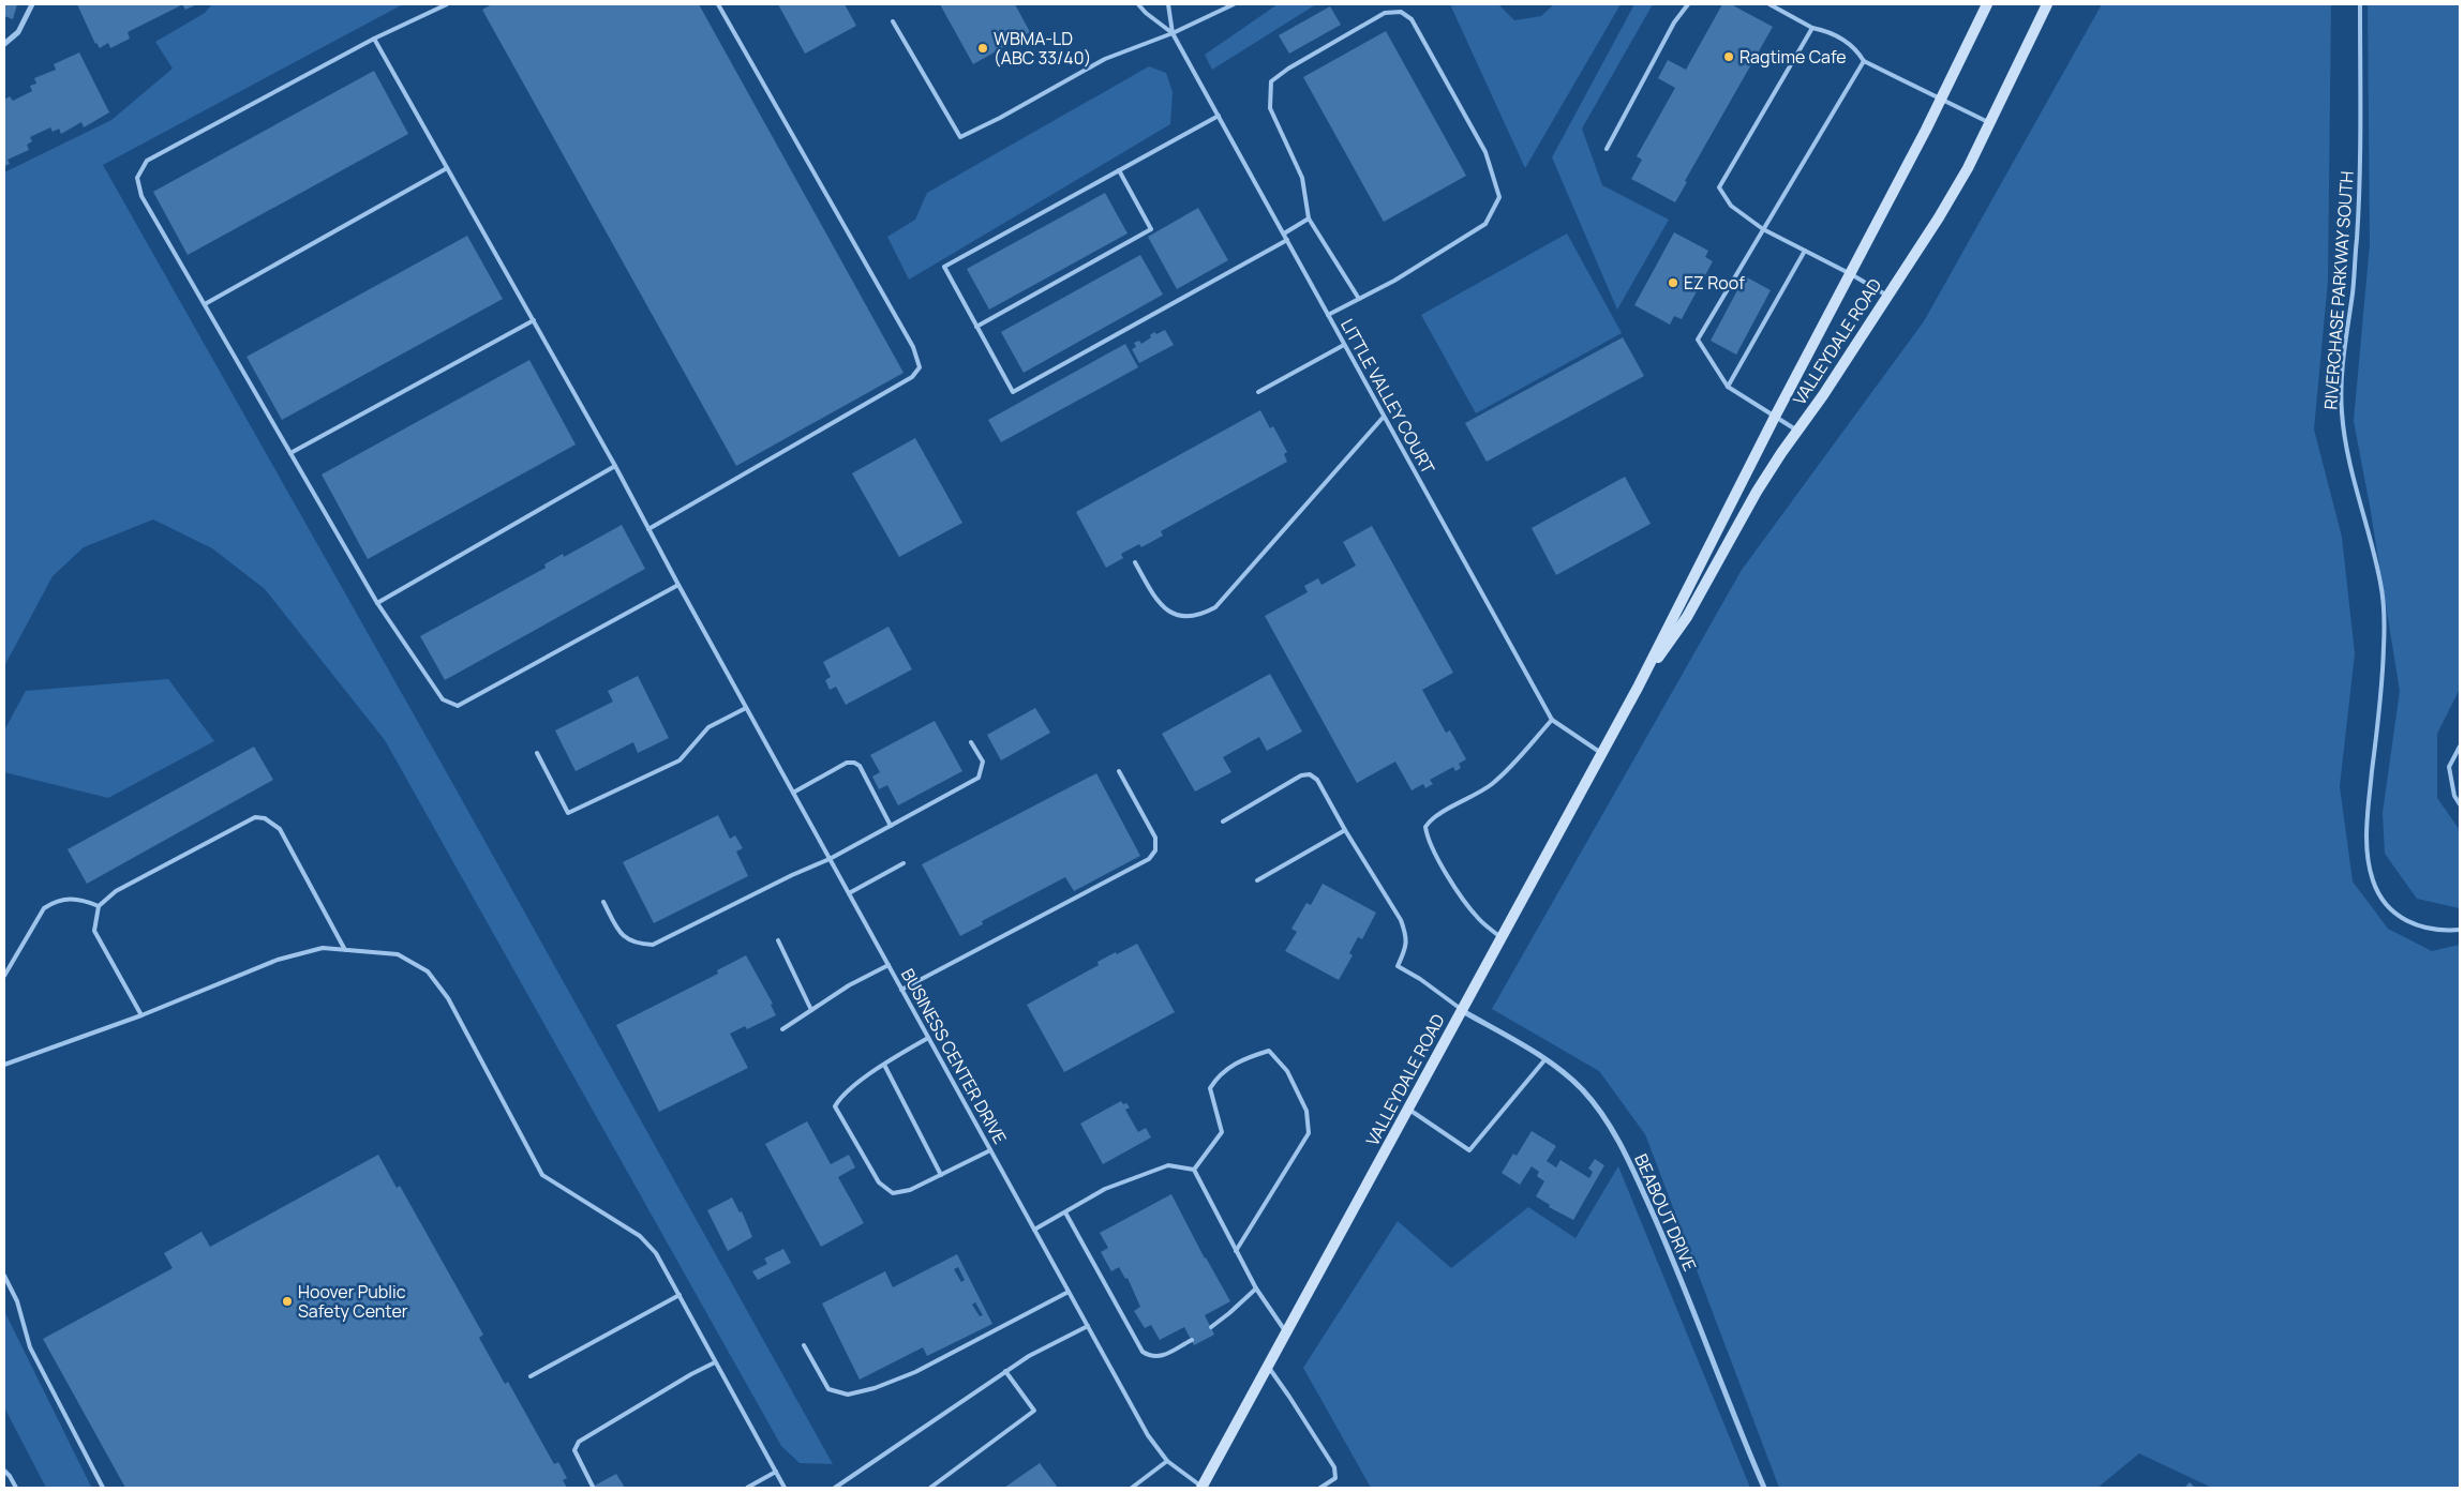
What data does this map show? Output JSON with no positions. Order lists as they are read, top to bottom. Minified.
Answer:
{"streets":{"main road":["VALLEYDALE ROAD"],"street":["BEABOUT DRIVE"],"lane":["RIVERCHASE PARKWAY SOUTH","LITTLE VALLEY COURT","BUSINESS CENTER DRIVE"]},"crossings":[["VALLEYDALE ROAD","LITTLE VALLEY COURT"],["VALLEYDALE ROAD","BUSINESS CENTER DRIVE"],["VALLEYDALE ROAD","BEABOUT DRIVE"]],"places":["WBMA-LD (ABC 33/40)","Ragtime Cafe","EZ Roof","Hoover Public Safety Center"]}
